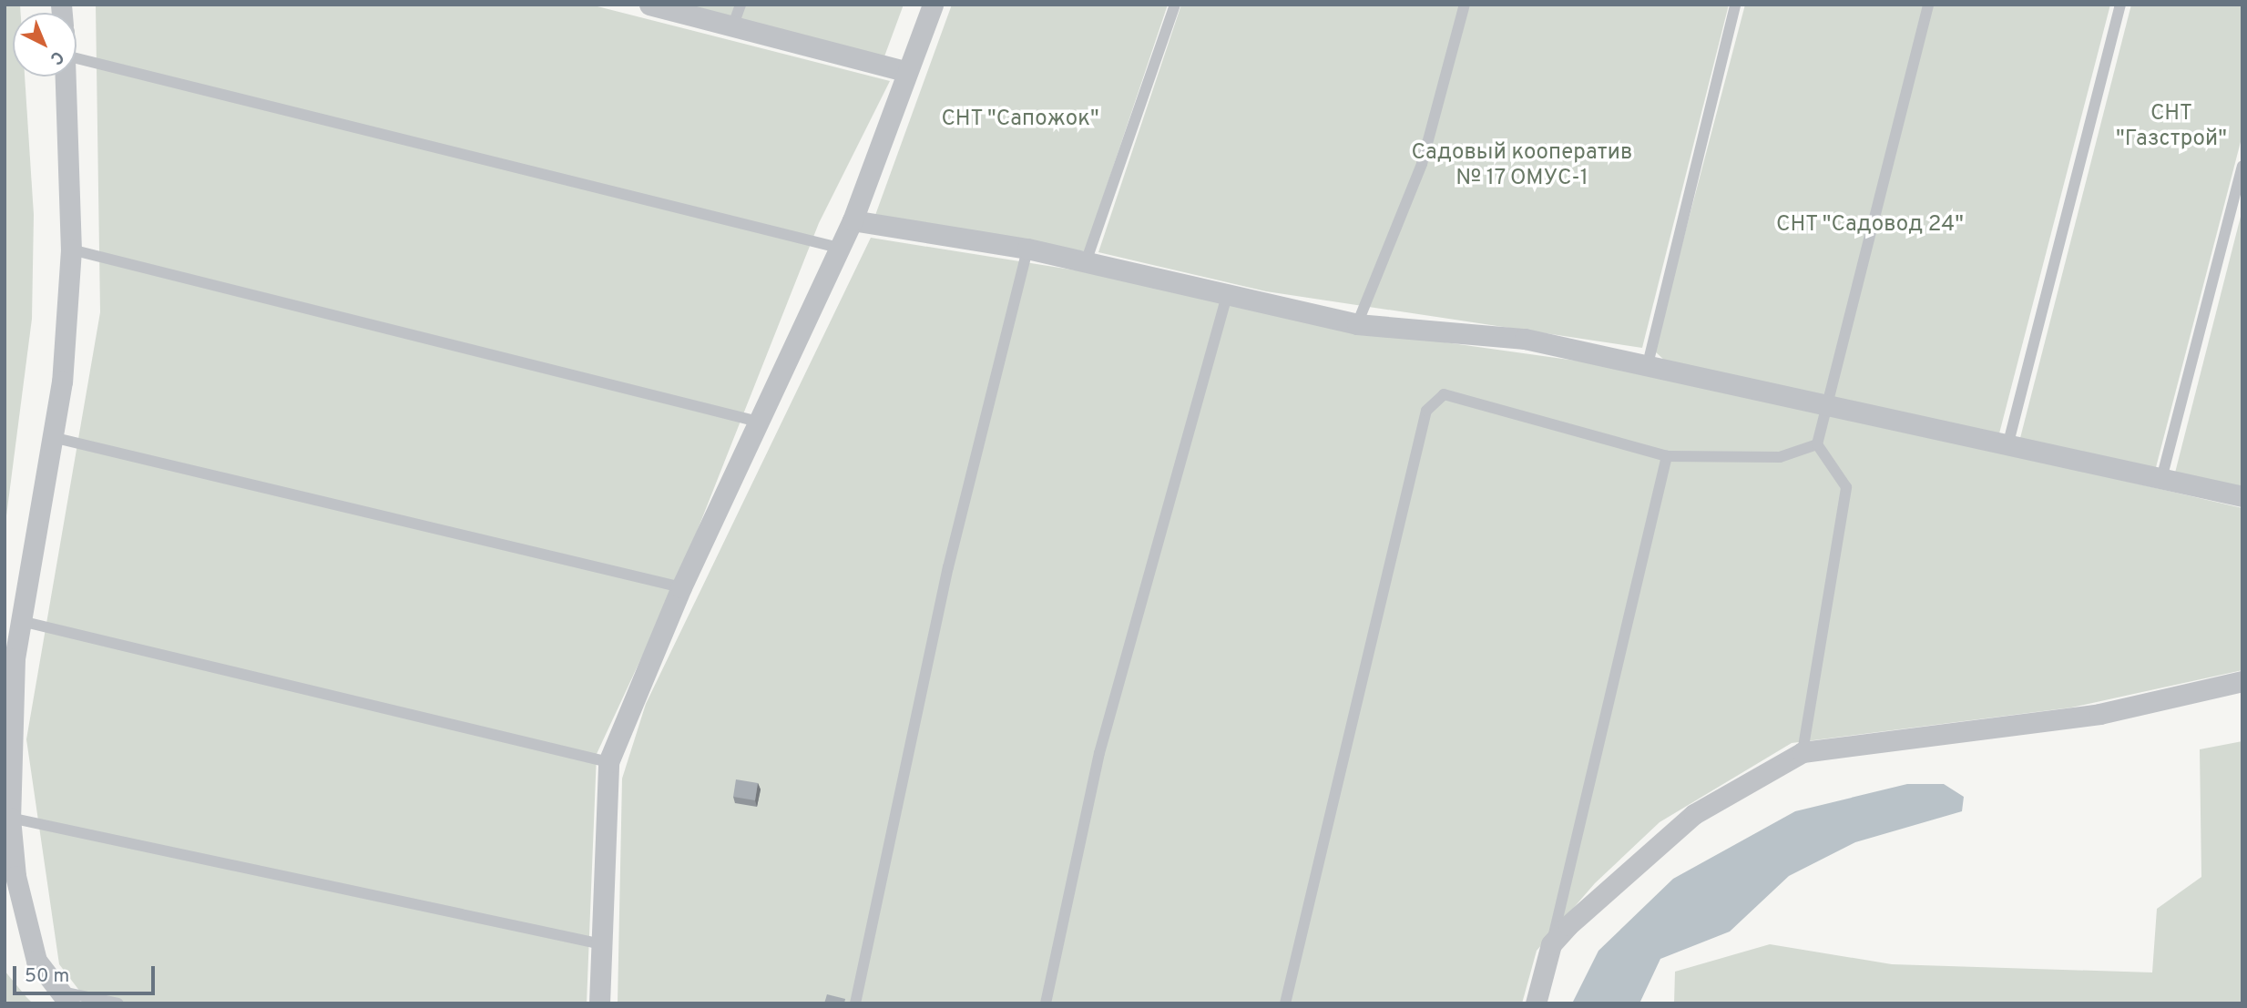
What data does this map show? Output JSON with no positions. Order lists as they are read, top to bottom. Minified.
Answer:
{"parks":["СНТ \"Газстрой\"","СНТ \"Сапожок\"","Садовый кооператив № 17 ОМУС-1","СНТ \"Садовод 24\""],"scale_bar":"50 m","north":"bottom right"}
